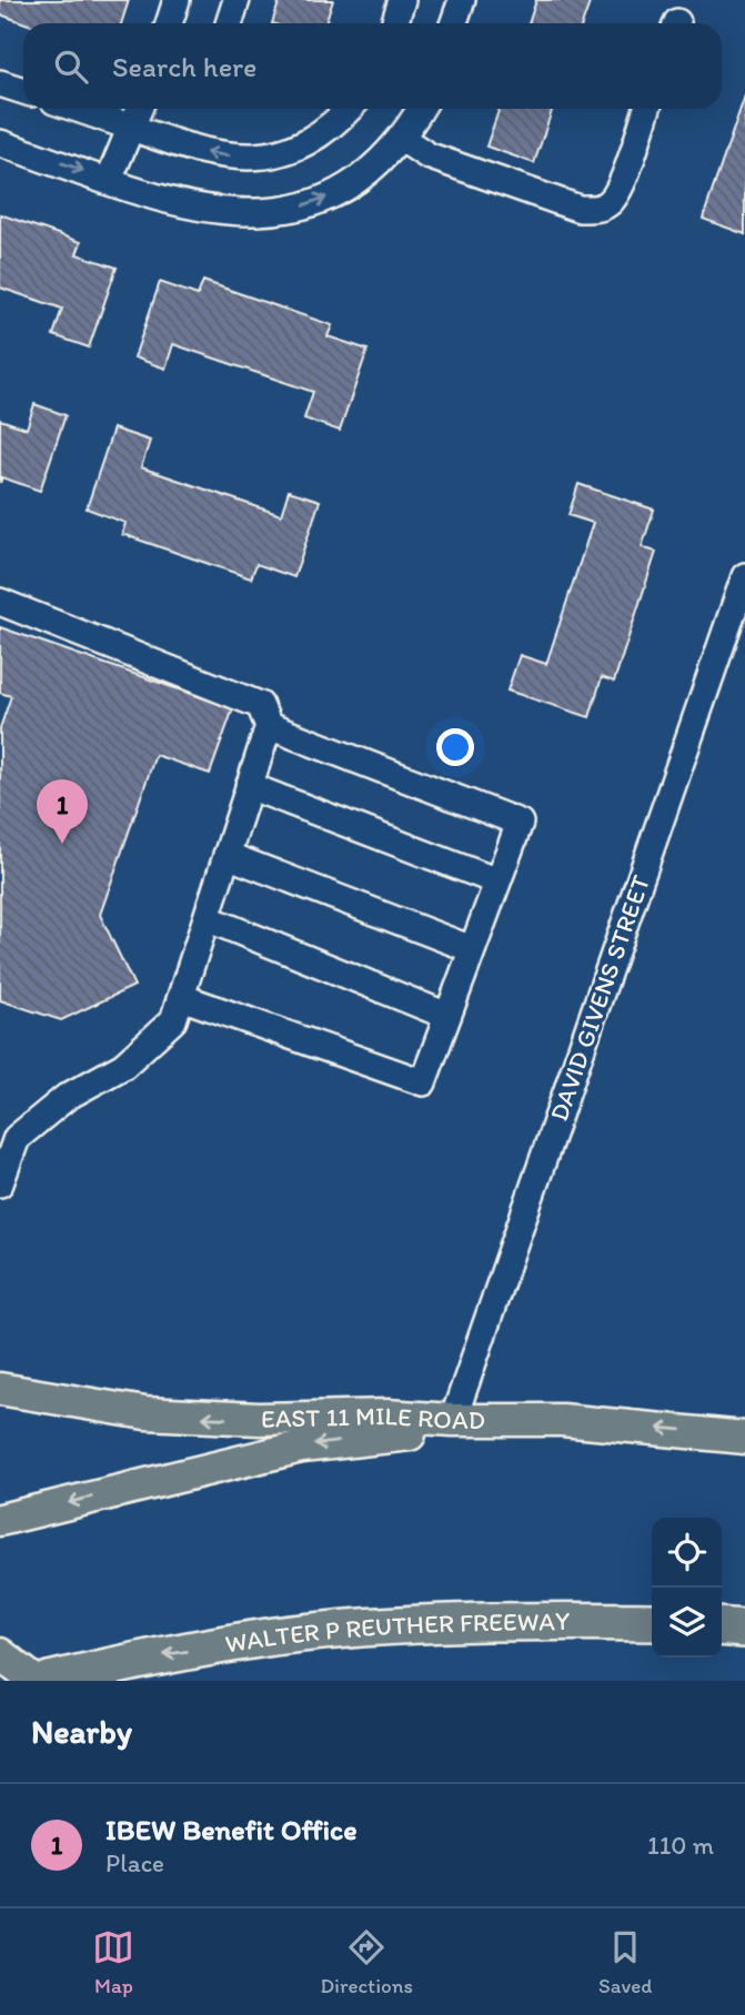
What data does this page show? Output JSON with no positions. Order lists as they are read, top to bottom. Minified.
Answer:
{"streets":{"highway":["WALTER P REUTHER FREEWAY"],"main road":["EAST 11 MILE ROAD"],"street":["DAVID GIVENS STREET"]},"crossings":[["DAVID GIVENS STREET","EAST 11 MILE ROAD"]],"one_way":["WALTER P REUTHER FREEWAY"],"page":{"search":"Search here","pins":"1","heading":"Nearby","list":[{"mark":"1","name":"IBEW Benefit Office","note":"Place","value":"110 m"}],"nav":["Map","Directions","Saved"]}}
